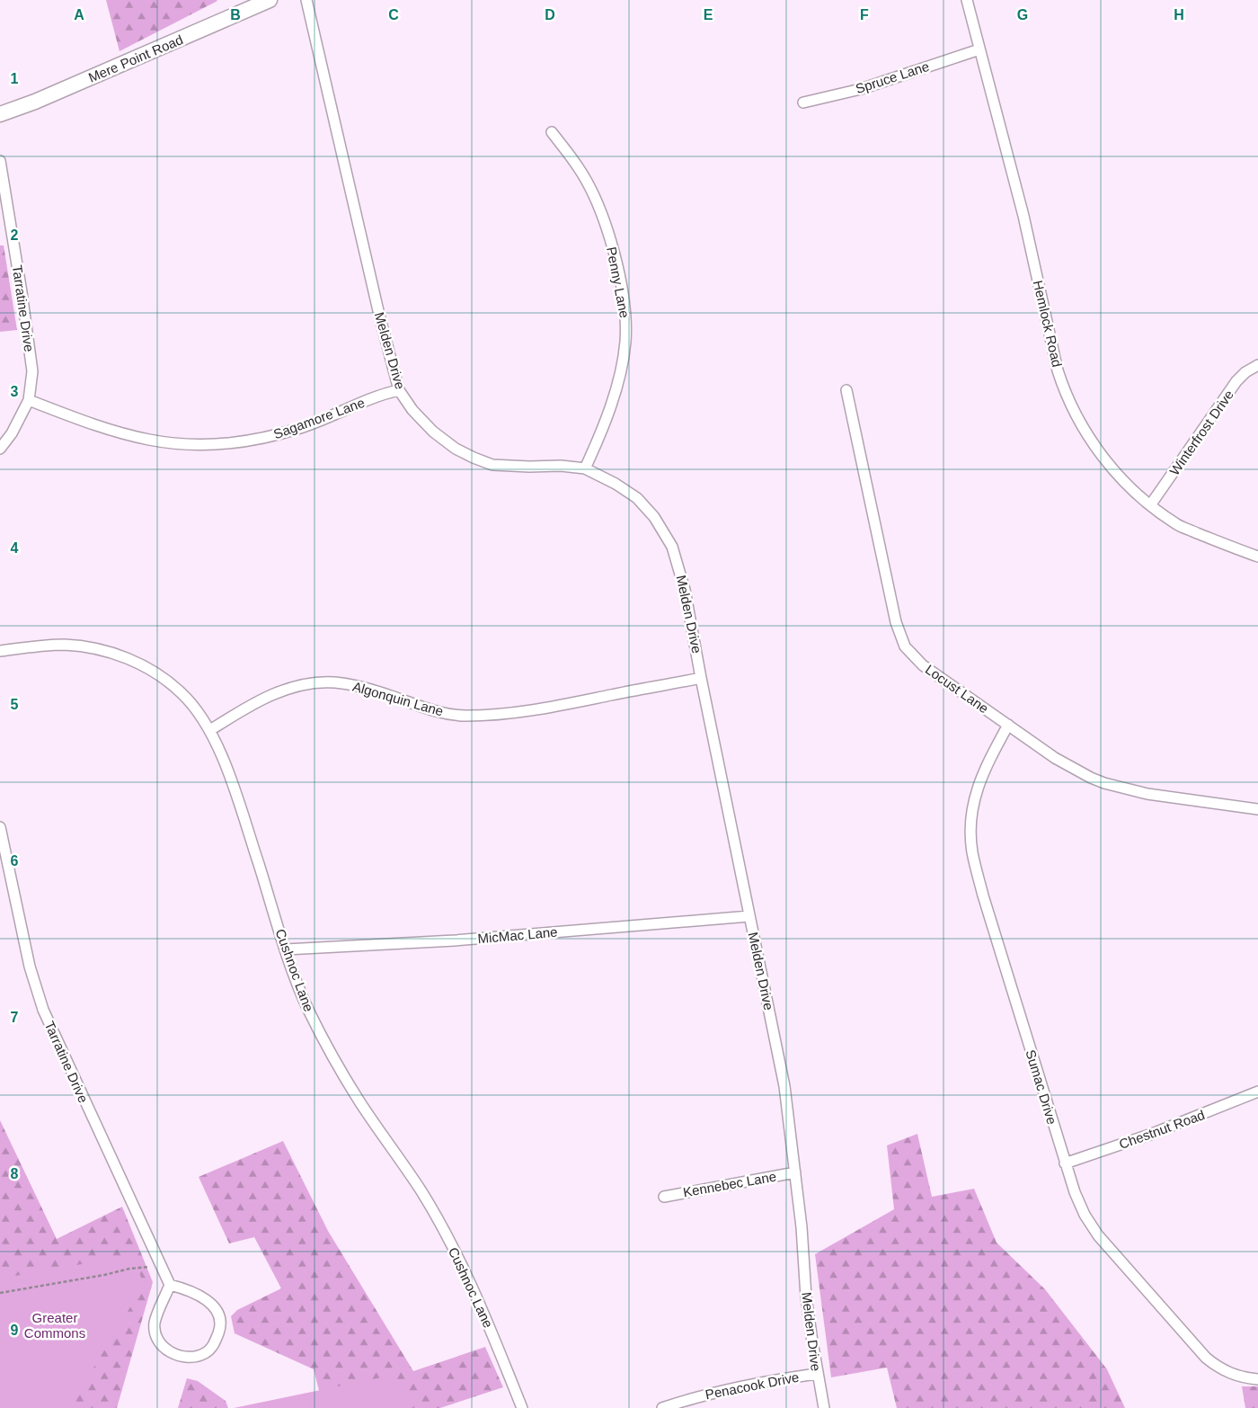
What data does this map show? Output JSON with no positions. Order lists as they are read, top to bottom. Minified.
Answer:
{"streets":{"street":["Mere Point Road","Spruce Lane","Penny Lane","Tarratine Drive","Hemlock Road","Melden Drive","Sagamore Lane","Winterfrost Drive","Locust Lane","Algonquin Lane","MicMac Lane","Cushnoc Lane","Sumac Drive","Chestnut Road","Kennebec Lane","Penacook Drive"]},"crossings":[["Spruce Lane","Hemlock Road"],["Penny Lane","Melden Drive"],["Tarratine Drive","Sagamore Lane"],["Hemlock Road","Winterfrost Drive"],["Melden Drive","Sagamore Lane"],["Melden Drive","Algonquin Lane"],["Melden Drive","MicMac Lane"],["Melden Drive","Kennebec Lane"],["Melden Drive","Penacook Drive"],["Locust Lane","Sumac Drive"],["Algonquin Lane","Cushnoc Lane"],["MicMac Lane","Cushnoc Lane"],["Sumac Drive","Chestnut Road"]],"parks":["Greater Commons"],"grid":{"columns":["A","B","C","D","E","F","G","H"],"rows":["1","2","3","4","5","6","7","8","9"]}}
